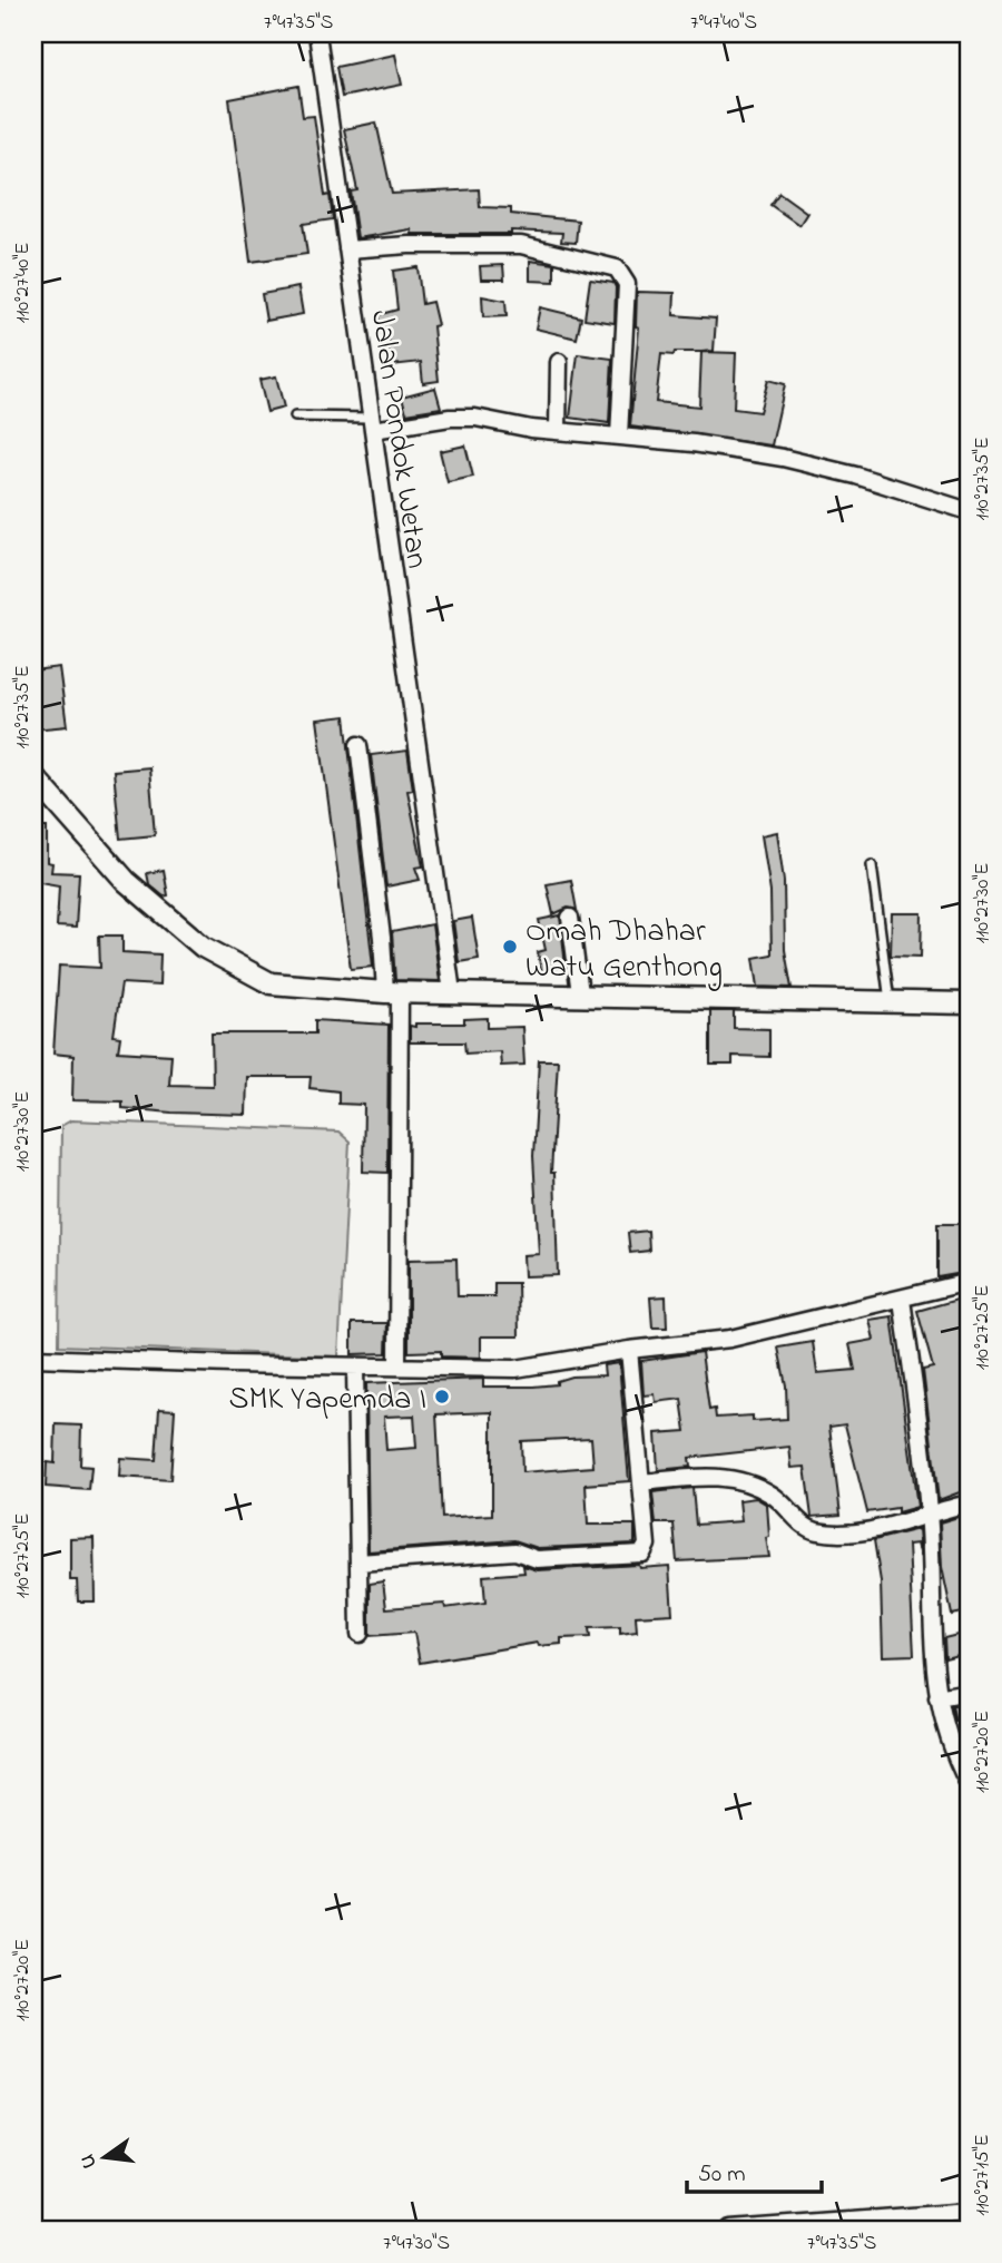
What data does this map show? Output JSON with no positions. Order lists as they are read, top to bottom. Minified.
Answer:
{"streets":{"street":["Jalan Pondok Wetan"]},"places":["Omah Dhahar Watu Genthong","SMK Yapemda I"],"scale_bar":"50 m","north":"left","coordinates":["7°47'35\"S","7°47'40\"S","110°27'40\"E","110°27'35\"E","110°27'30\"E","110°27'25\"E","110°27'20\"E","110°27'15\"E","7°47'30\"S"]}
